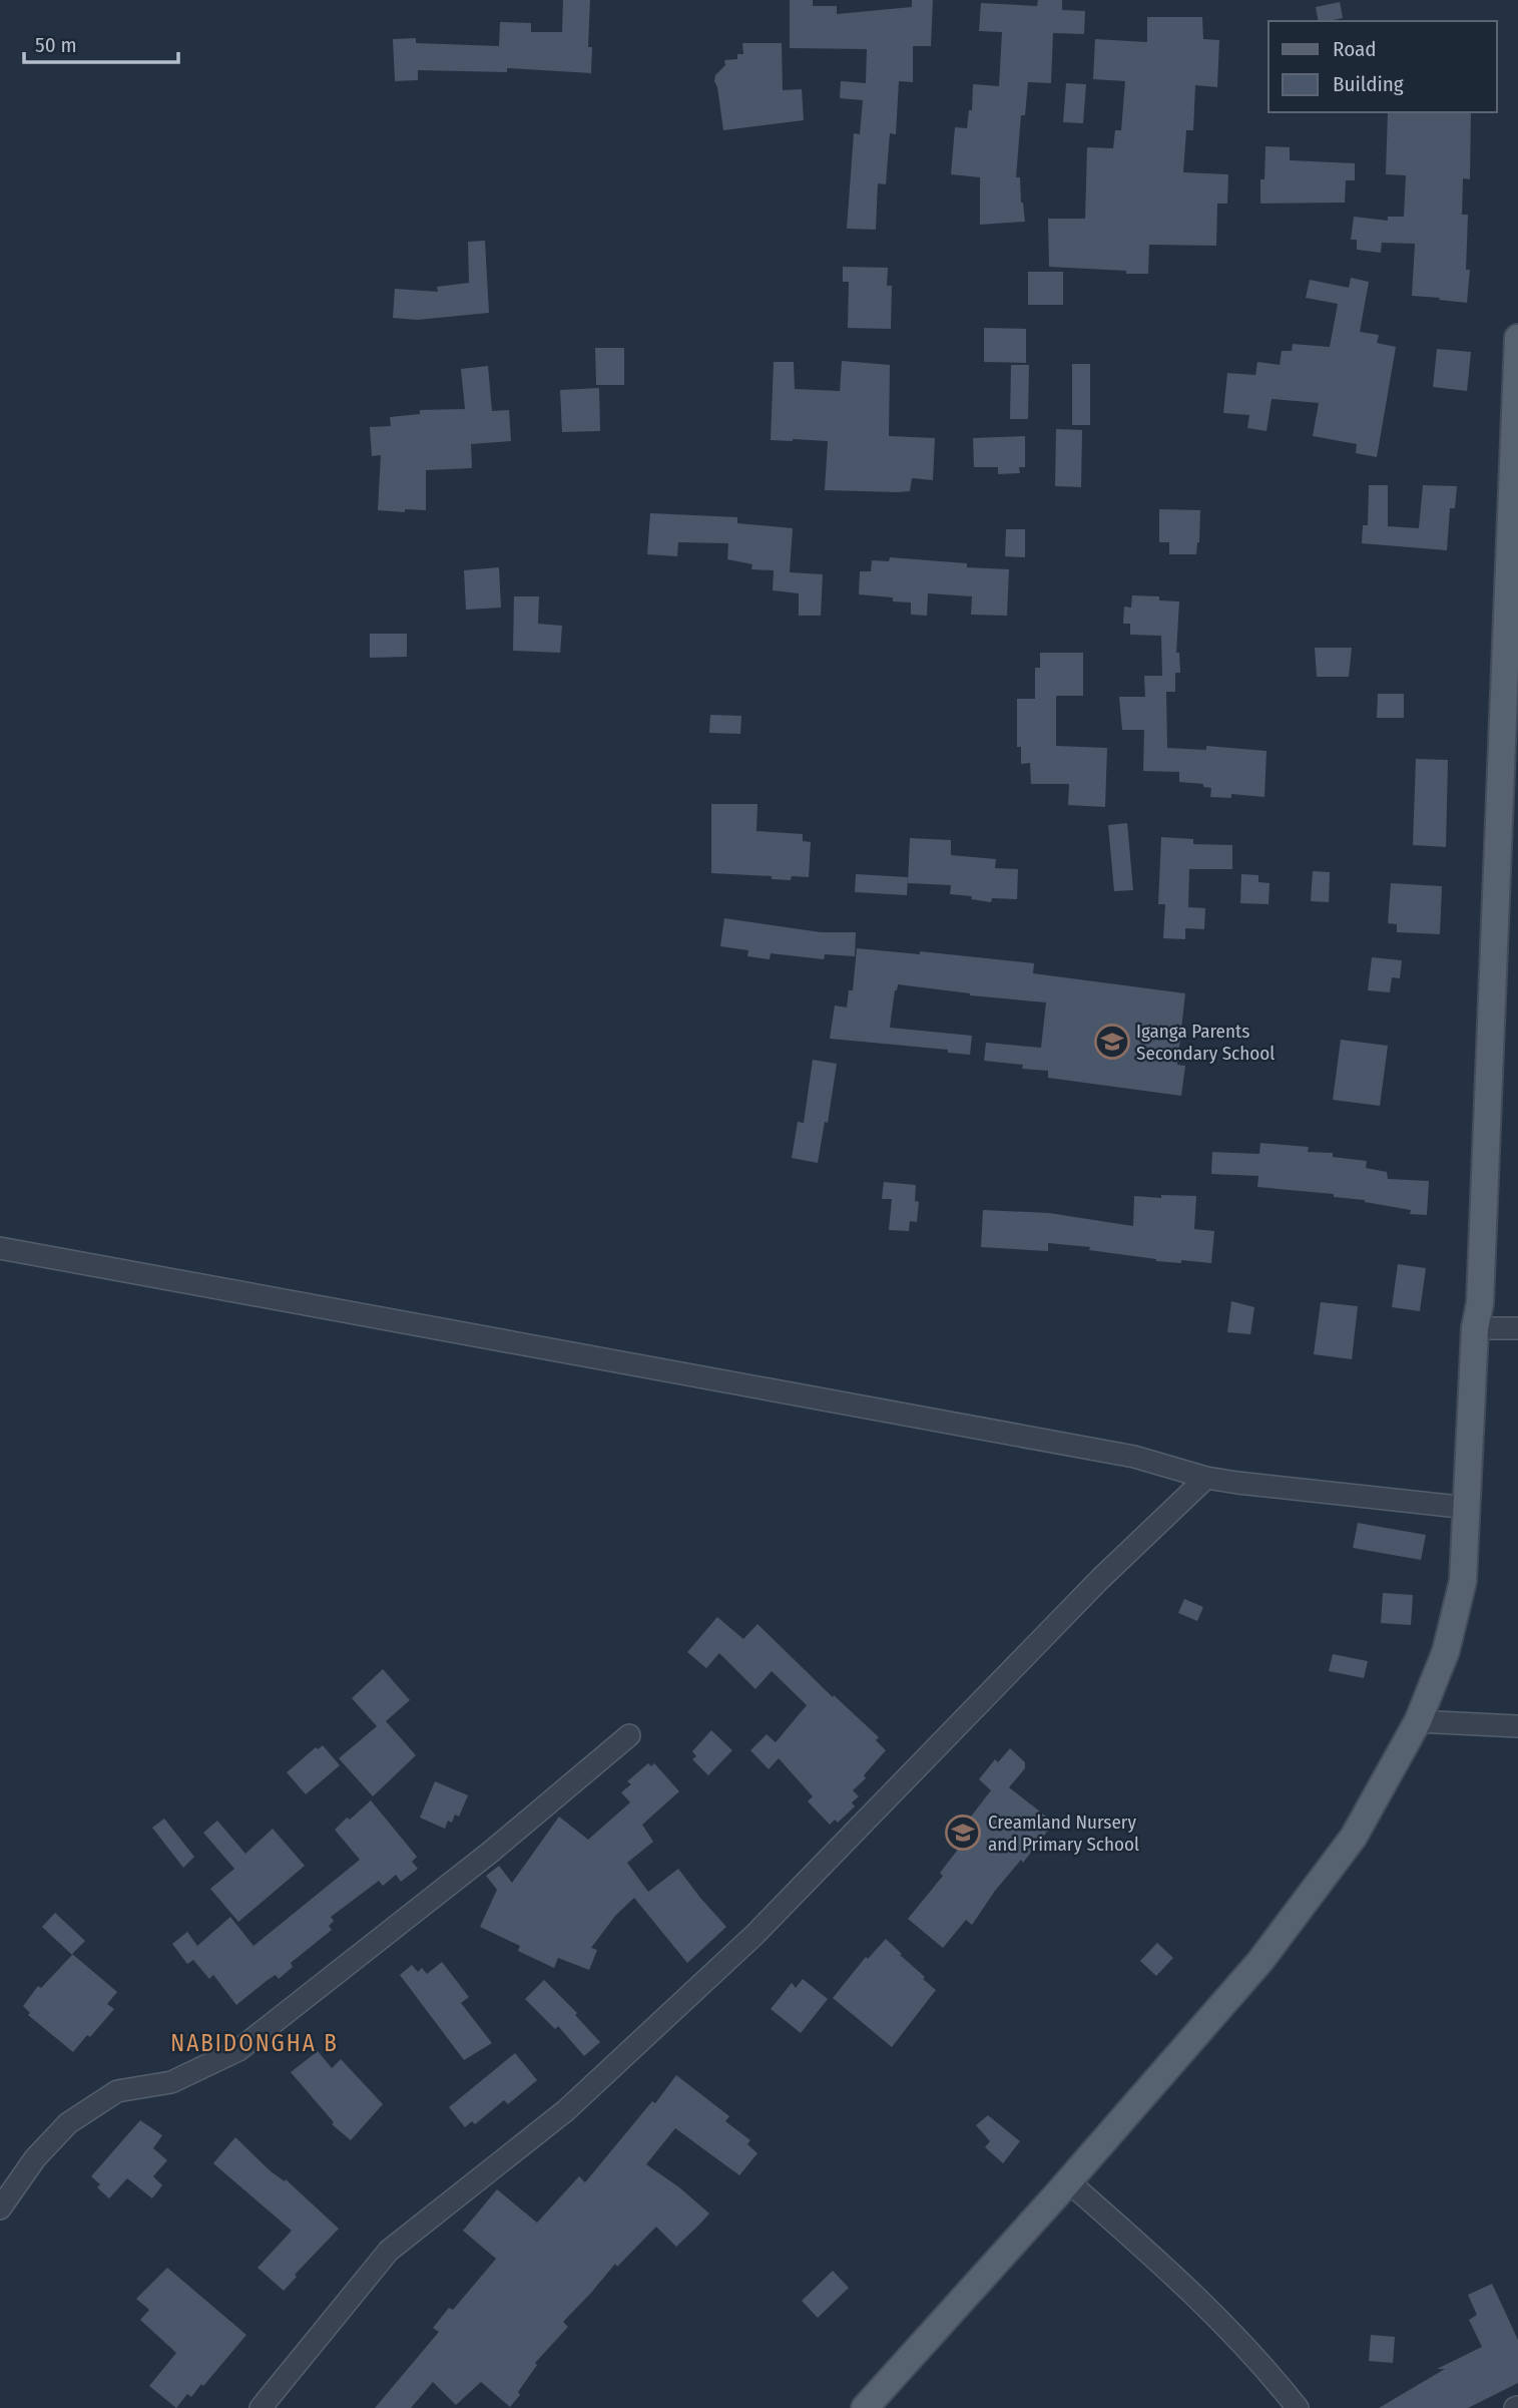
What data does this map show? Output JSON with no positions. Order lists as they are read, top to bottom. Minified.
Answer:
{"districts":["NABIDONGHA B"],"places":{"school or university":["Iganga Parents Secondary School","Creamland Nursery and Primary School"]},"legend":["Road","Building"],"scale_bar":"50 m"}
